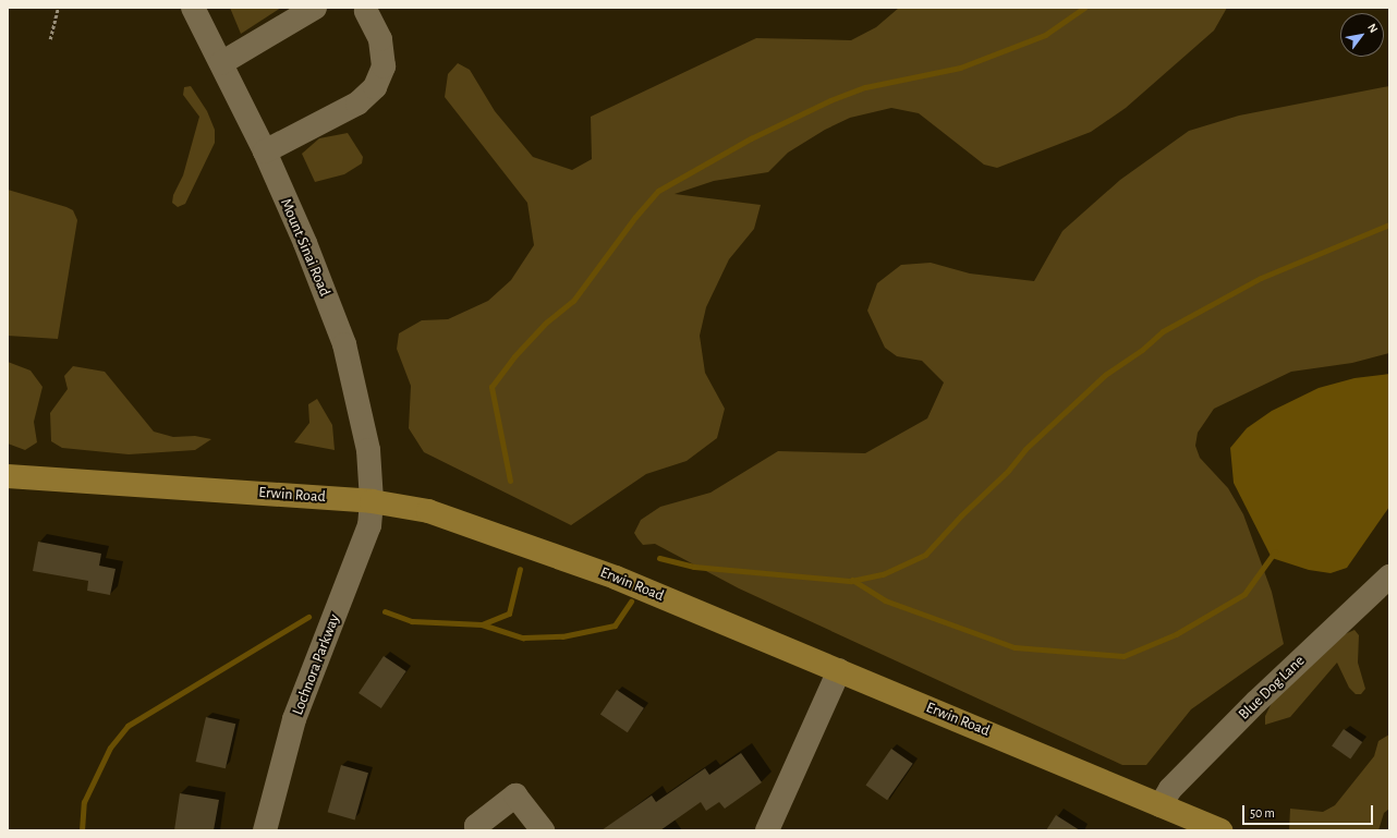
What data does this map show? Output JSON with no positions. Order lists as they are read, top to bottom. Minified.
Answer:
{"streets":{"main road":["Erwin Road"],"street":["Mount Sinai Road","Lochnora Parkway","Blue Dog Lane"]},"crossings":[["Mount Sinai Road","Erwin Road"],["Mount Sinai Road","Lochnora Parkway"],["Erwin Road","Lochnora Parkway"],["Erwin Road","Blue Dog Lane"]],"scale_bar":"50 m","north":"top right"}
